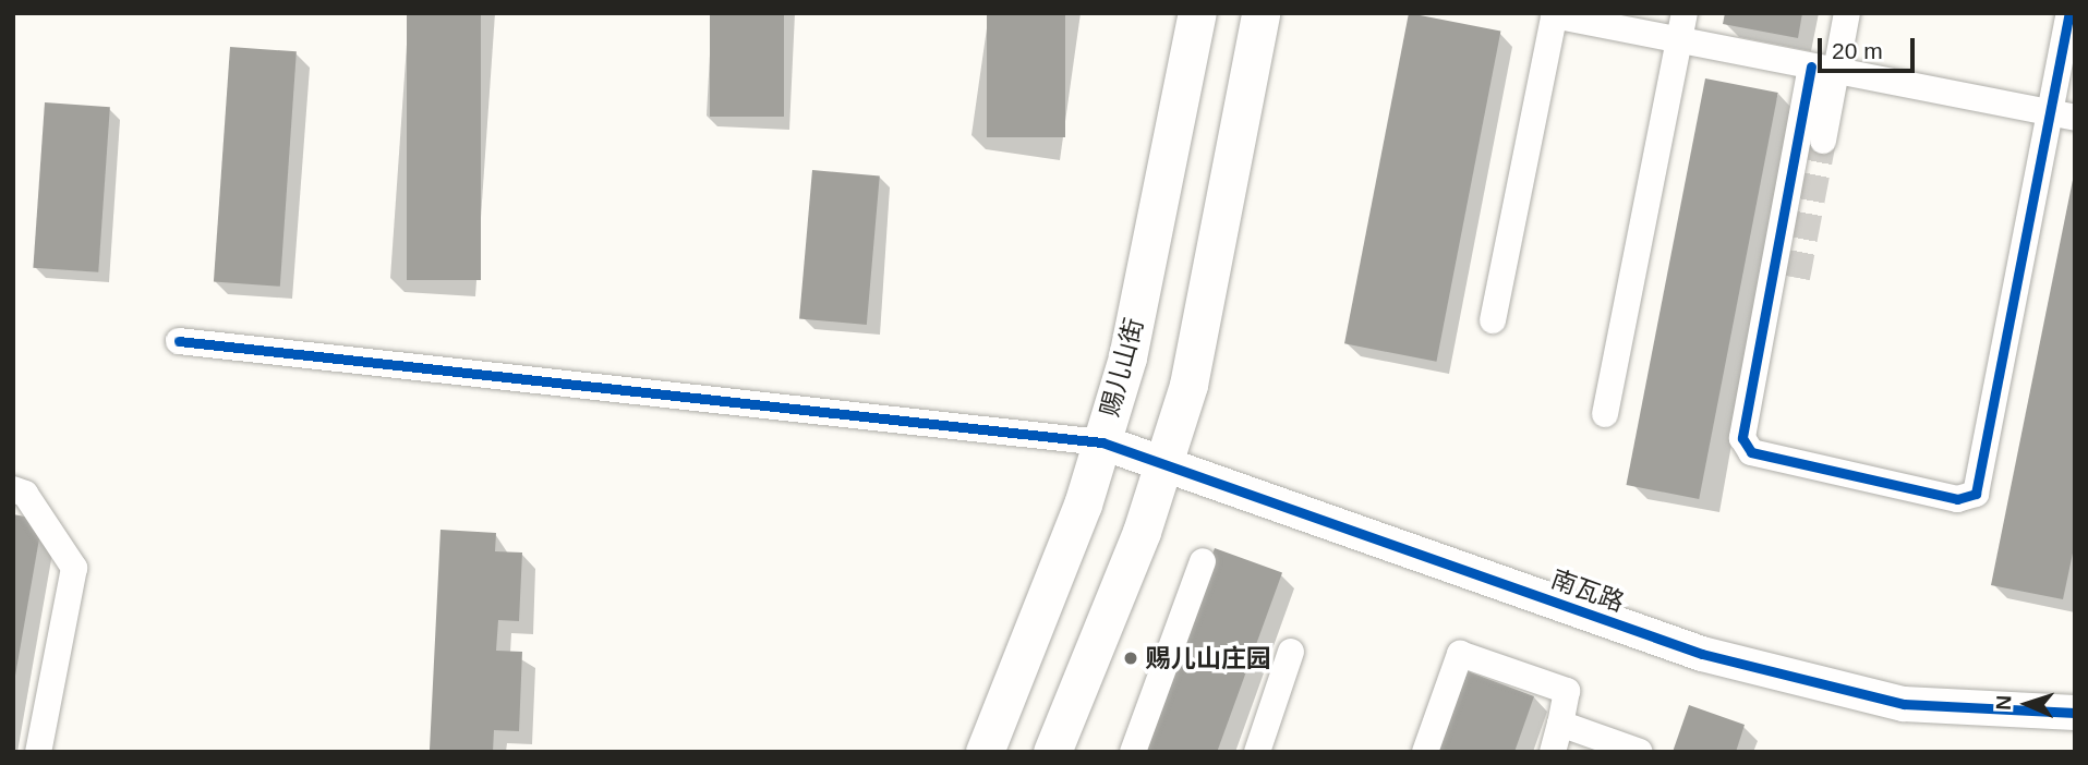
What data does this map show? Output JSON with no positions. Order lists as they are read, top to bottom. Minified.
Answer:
{"streets":{"main road":["赐儿山街"],"street":["南瓦路"]},"crossings":[["赐儿山街","南瓦路"]],"places":["赐儿山庄园"],"scale_bar":"20 m","north":"left"}
